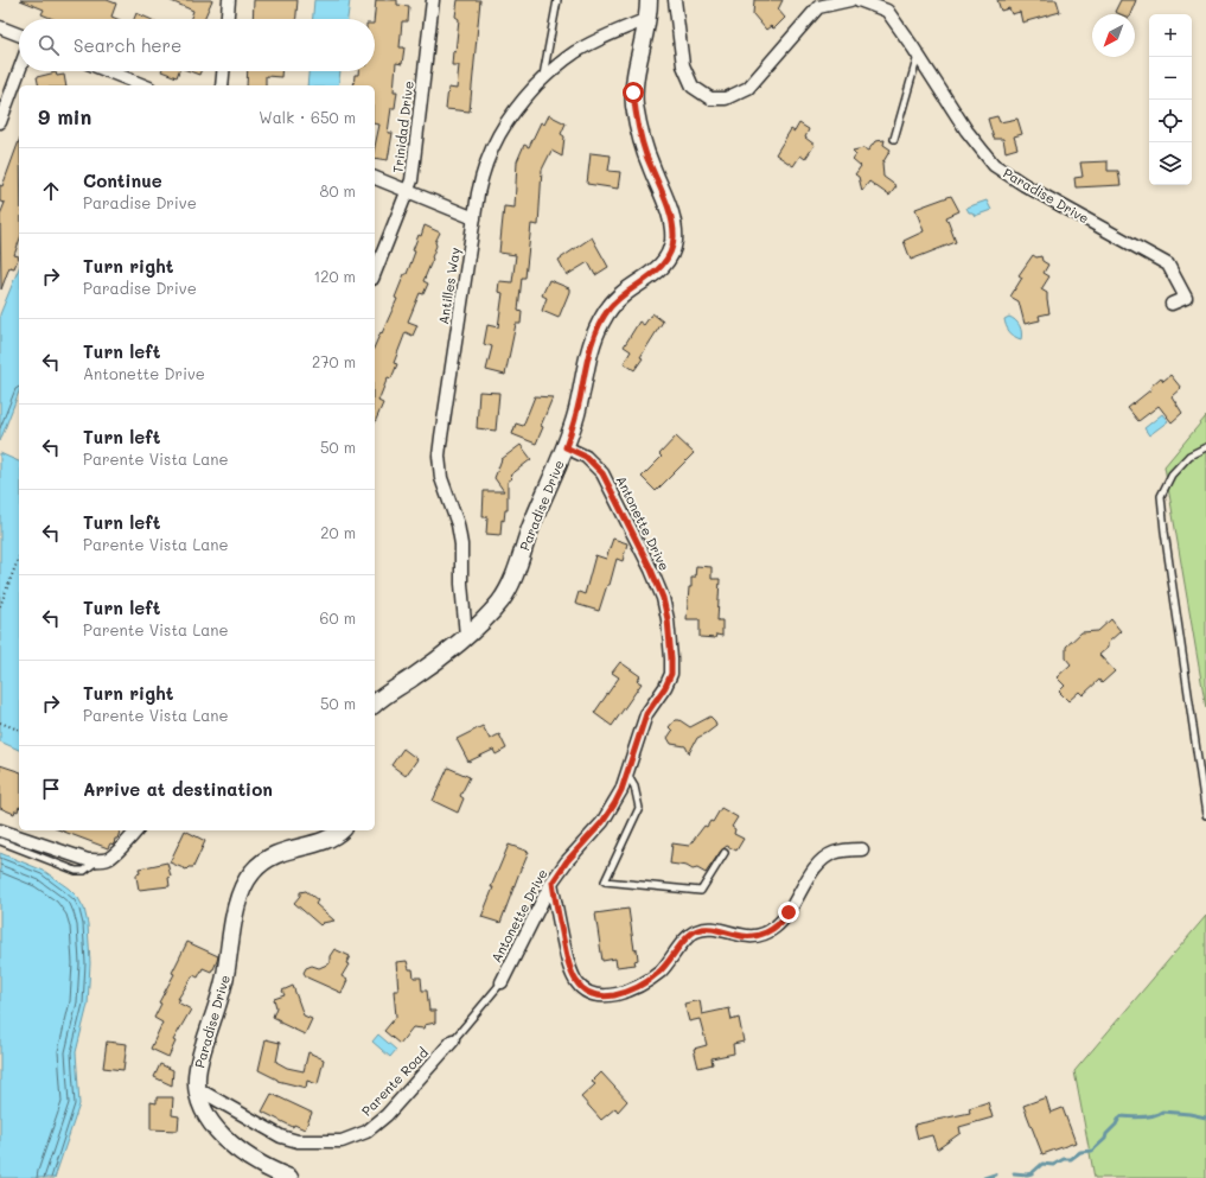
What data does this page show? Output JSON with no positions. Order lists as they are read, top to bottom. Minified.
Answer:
{"streets":{"street":["Trinidad Drive","Paradise Drive","Antilles Way","Antonette Drive","Parente Road"]},"crossings":[["Paradise Drive","Antilles Way"],["Paradise Drive","Antonette Drive"],["Paradise Drive","Parente Road"]],"north":"bottom left","page":{"map_buttons":["+","−"],"search":"Search here","heading":["9 min","Walk · 650 m"],"list":[["Continue","Paradise Drive","80 m"],["Turn right","Paradise Drive","120 m"],["Turn left","Antonette Drive","270 m"],["Turn left","Parente Vista Lane","50 m"],["Turn left","Parente Vista Lane","20 m"],["Turn left","Parente Vista Lane","60 m"],["Turn right","Parente Vista Lane","50 m"],"Arrive at destination"]}}
